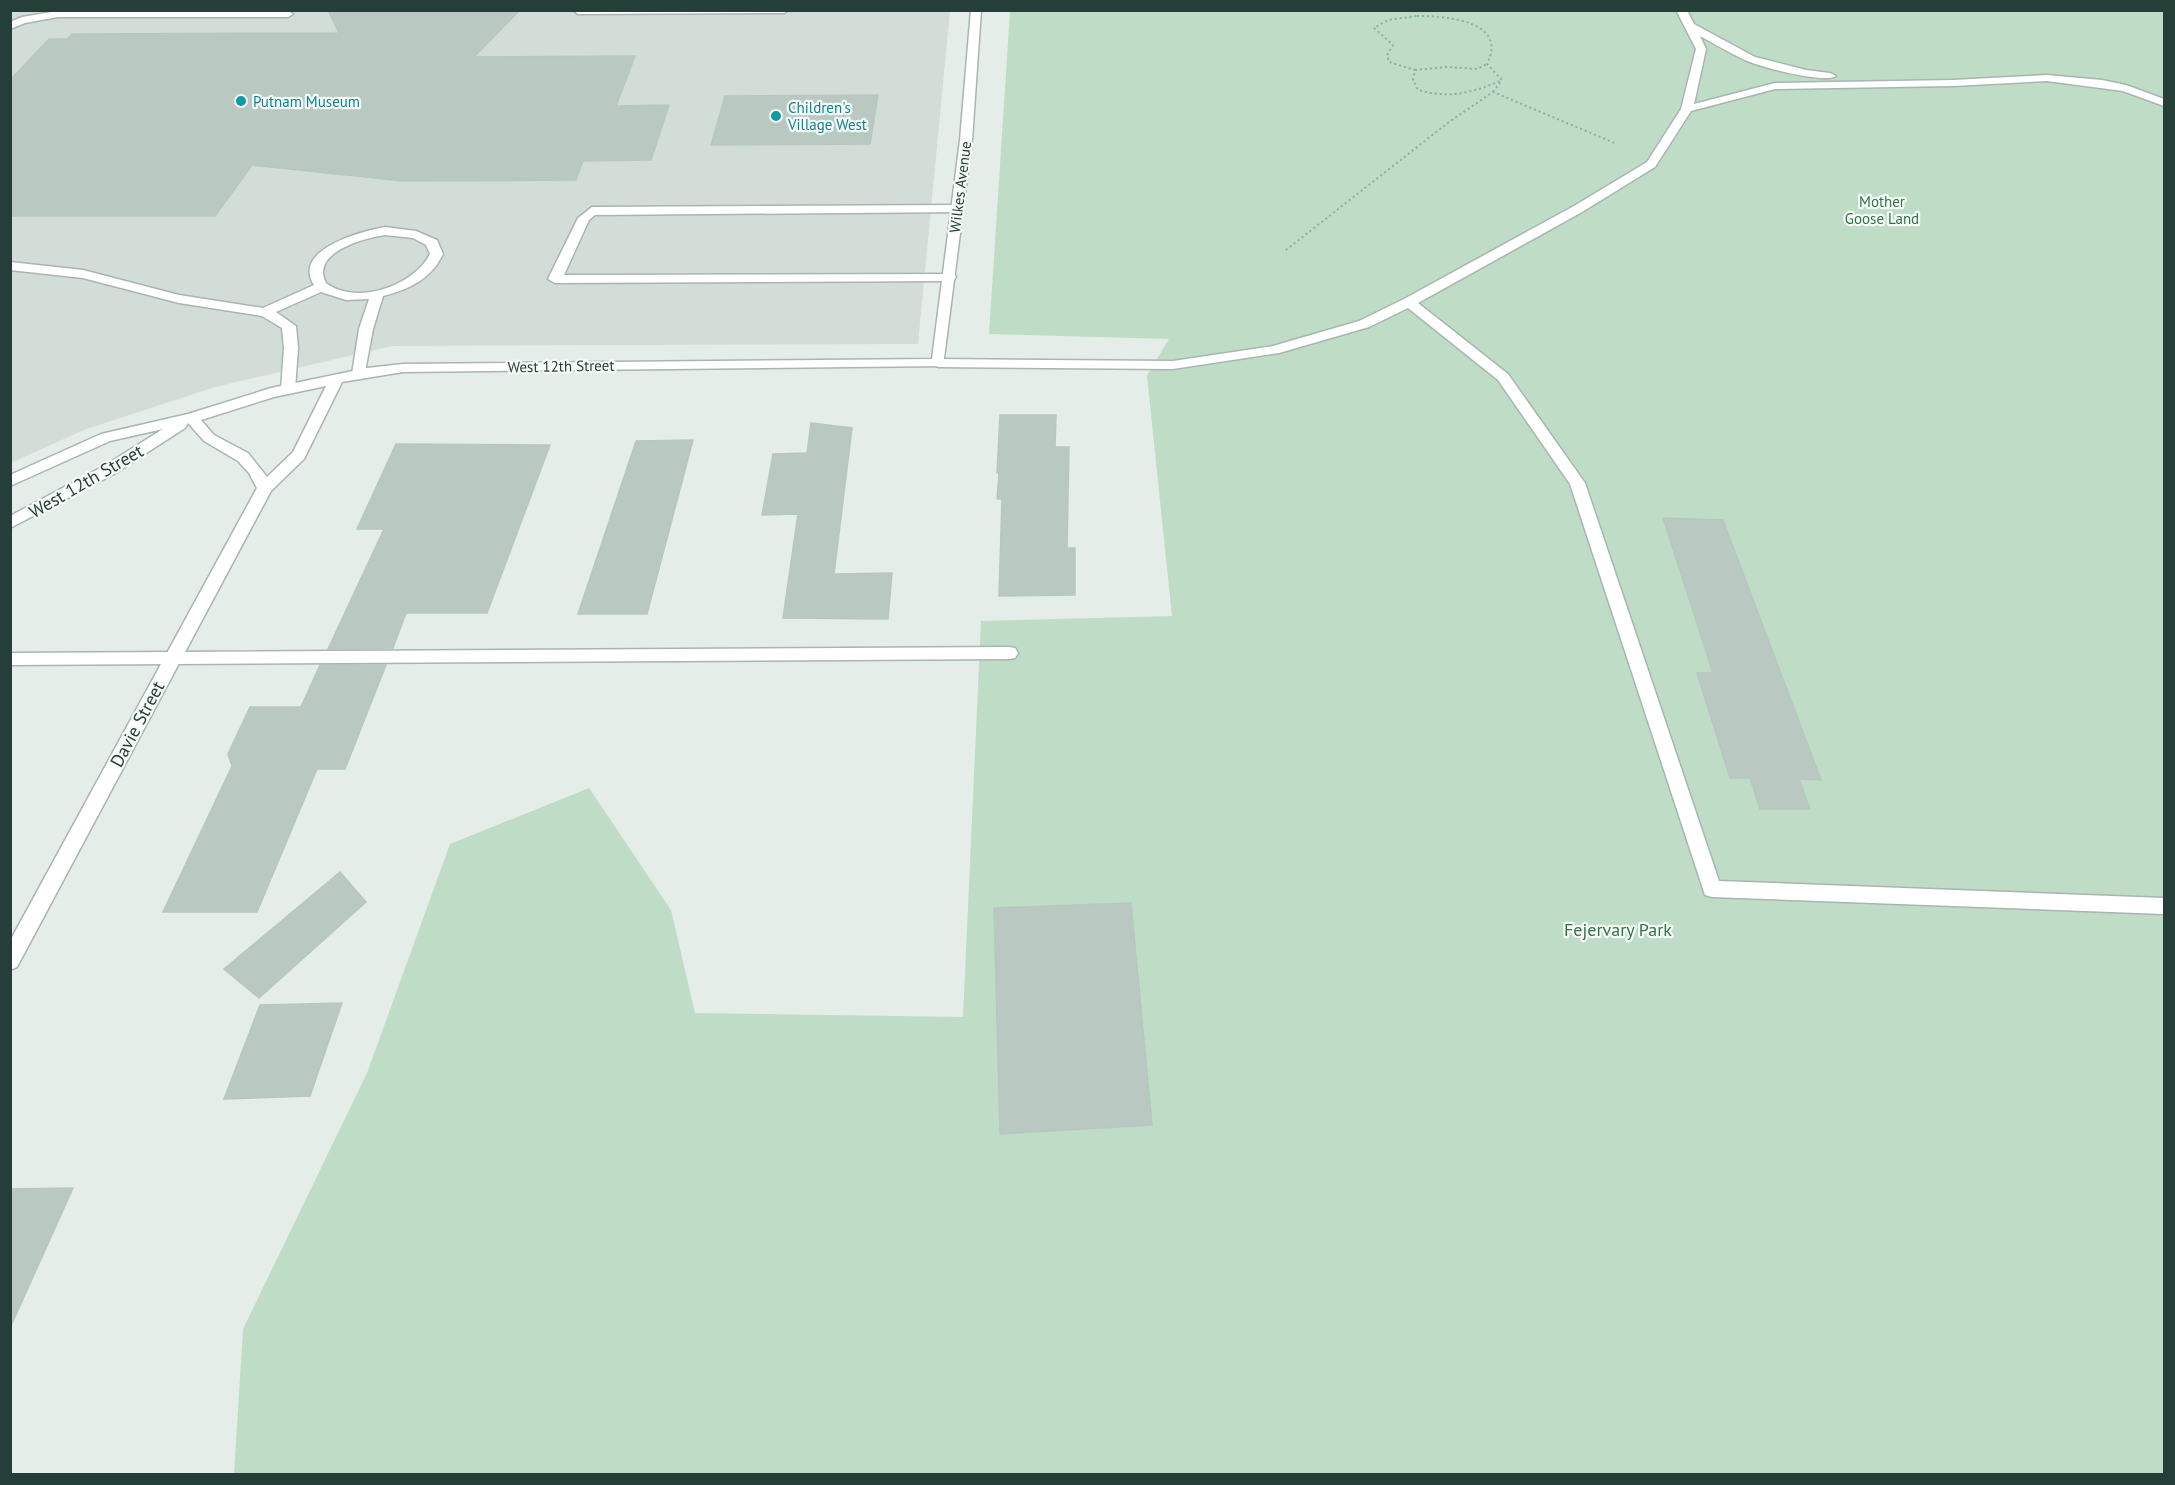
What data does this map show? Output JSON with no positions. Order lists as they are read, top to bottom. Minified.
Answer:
{"streets":{"street":["Wilkes Avenue","West 12th Street","Davie Street"]},"crossings":[["Wilkes Avenue","West 12th Street"],["West 12th Street","Davie Street"]],"parks":["Mother Goose Land","Fejervary Park"],"places":["Putnam Museum","Children's Village West"]}
